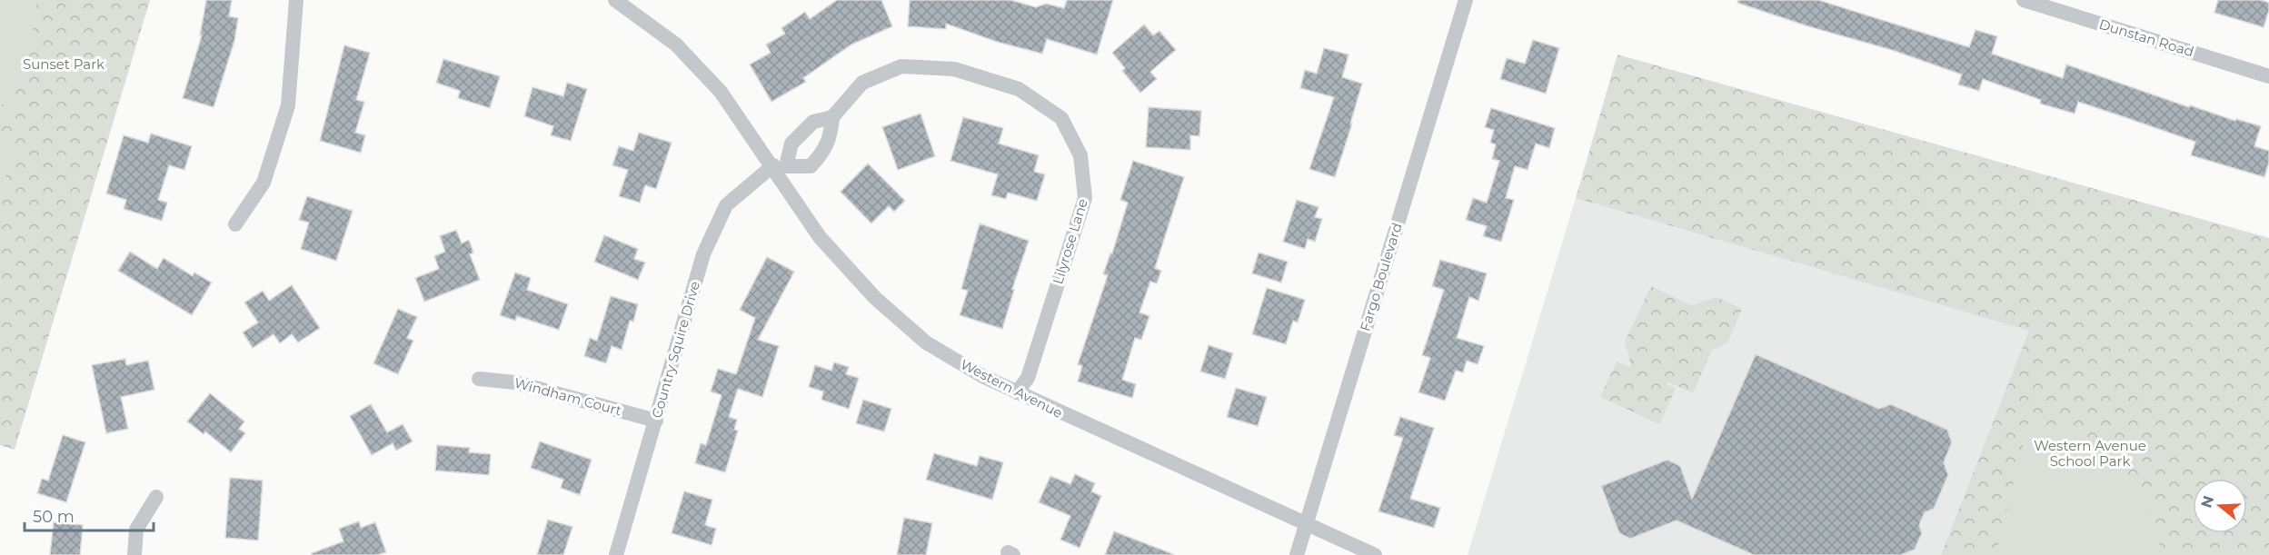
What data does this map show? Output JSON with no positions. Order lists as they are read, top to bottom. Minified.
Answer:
{"streets":{"street":["Dunstan Road","Lilyrose Lane","Fargo Boulevard","Country Squire Drive","Western Avenue","Windham Court"]},"crossings":[["Lilyrose Lane","Western Avenue"],["Fargo Boulevard","Western Avenue"],["Country Squire Drive","Western Avenue"],["Country Squire Drive","Windham Court"]],"parks":["Sunset Park","Western Avenue School Park"],"scale_bar":"50 m","north":"left"}
